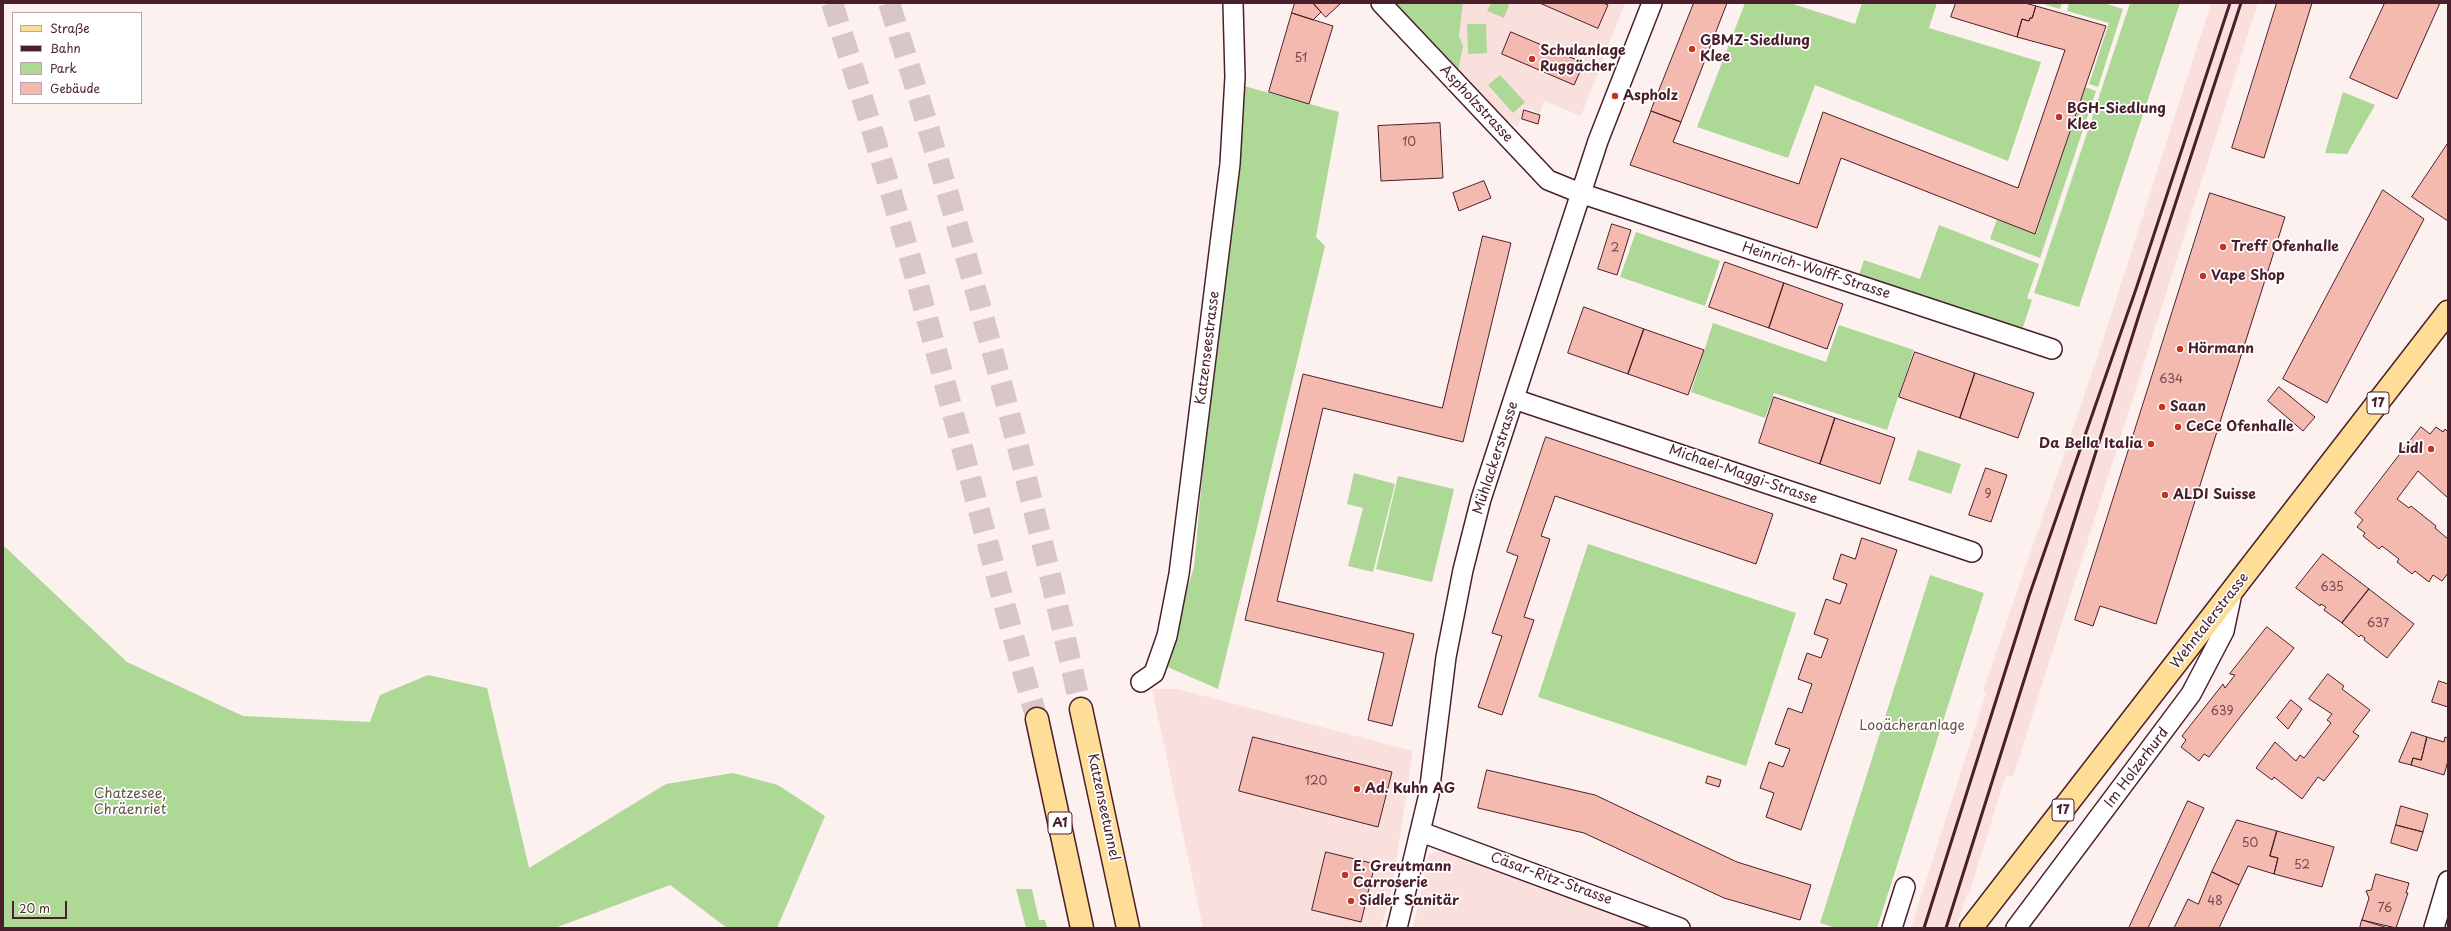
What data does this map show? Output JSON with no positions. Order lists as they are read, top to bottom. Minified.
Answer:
{"streets":{"main road":["17","Wehntalerstrasse","Katzenseetunnel","A1"],"street":["Aspholzstrasse","Heinrich-Wolff-Strasse","Katzenseestrasse","Mühlackerstrasse","Michael-Maggi-Strasse","Im Holzerhurd","Cäsar-Ritz-Strasse"]},"crossings":[["Aspholzstrasse","Heinrich-Wolff-Strasse"],["Aspholzstrasse","Mühlackerstrasse"],["Heinrich-Wolff-Strasse","Mühlackerstrasse"],["Mühlackerstrasse","Michael-Maggi-Strasse"],["Mühlackerstrasse","Cäsar-Ritz-Strasse"],["Wehntalerstrasse","Im Holzerhurd"]],"parks":["Looächeranlage","Chatzesee, Chräenriet"],"places":["GBMZ-Siedlung Klee","Schulanlage Ruggächer","Aspholz","BGH-Siedlung Klee","Treff Ofenhalle","Vape Shop","Hörmann","Saan","CeCe Ofenhalle","Da Bella Italia","Lidl","ALDI Suisse","Ad. Kuhn AG","E. Greutmann Carroserie","Sidler Sanitär"],"house_numbers":["51","10","2","634","9","635","637","639","120","50","52","48","76"],"legend":["Straße","Bahn","Park","Gebäude"],"scale_bar":"20 m"}
